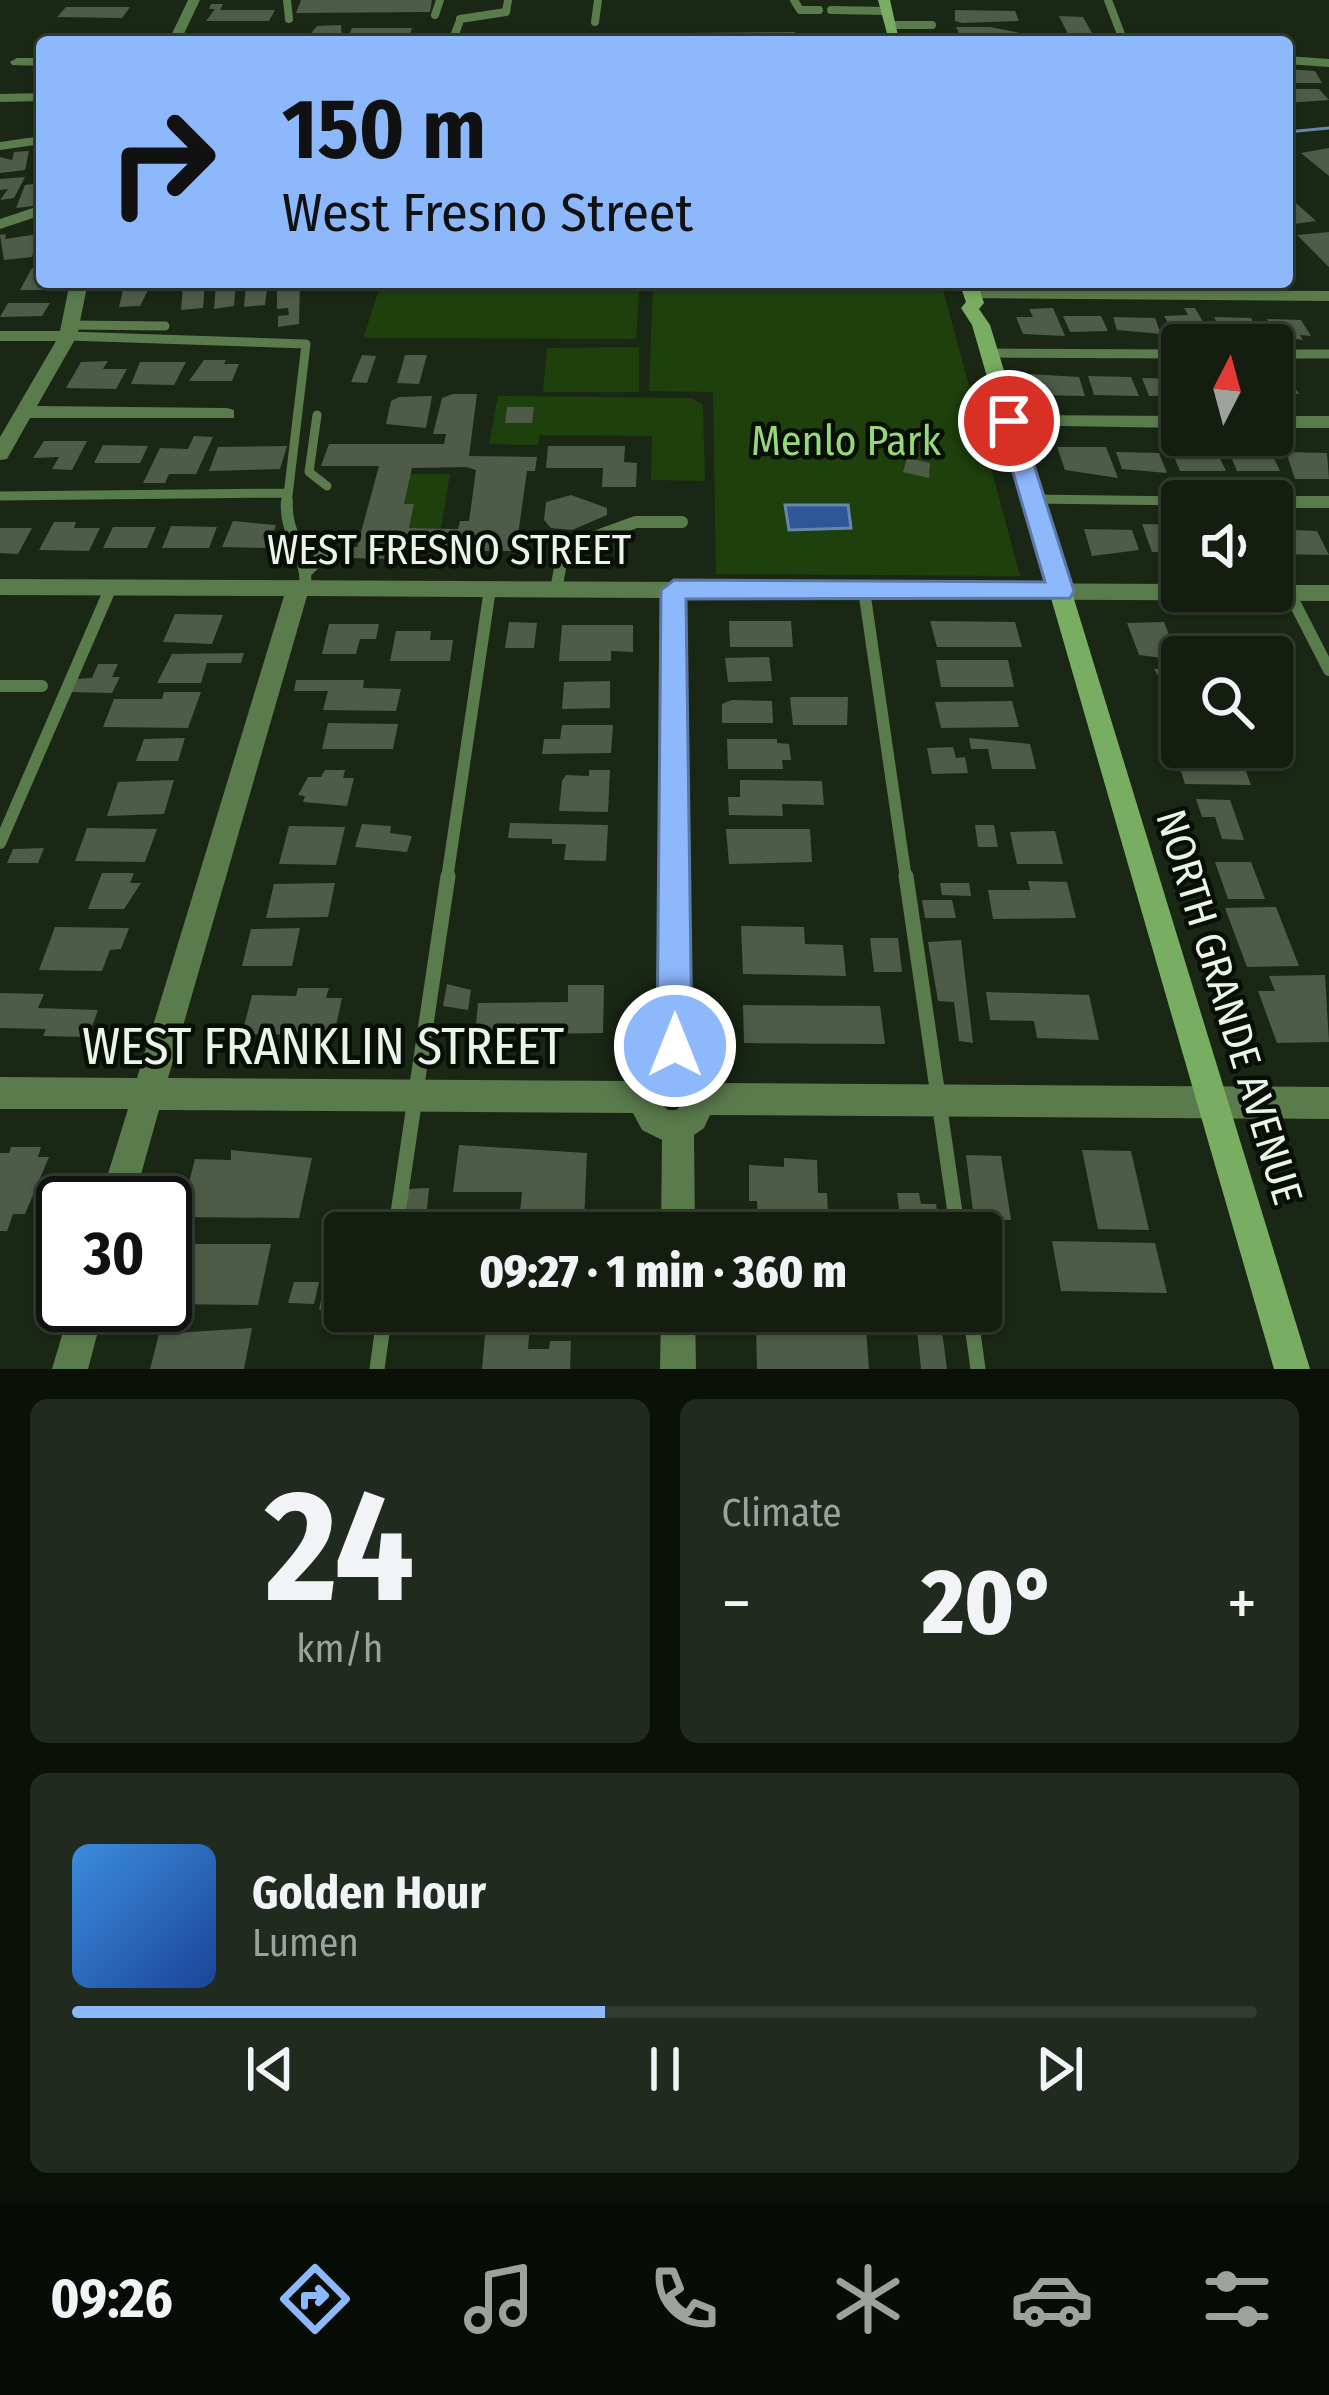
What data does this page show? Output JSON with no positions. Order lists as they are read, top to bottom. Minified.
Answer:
{"streets":{"main road":["NORTH GRANDE AVENUE"],"street":["WEST FRESNO STREET","WEST FRANKLIN STREET"]},"crossings":[["WEST FRESNO STREET","NORTH GRANDE AVENUE"]],"parks":["Menlo Park"],"north":"top","page":{"turn":["150 m","West Fresno Street"],"limit":"30","trip":"09:27 · 1 min · 360 m","tile":[["24","km/h"],"Climate"],"heat":["−","20°","+"],"song":["Golden Hour","Lumen"],"tabs":"09:26"}}
